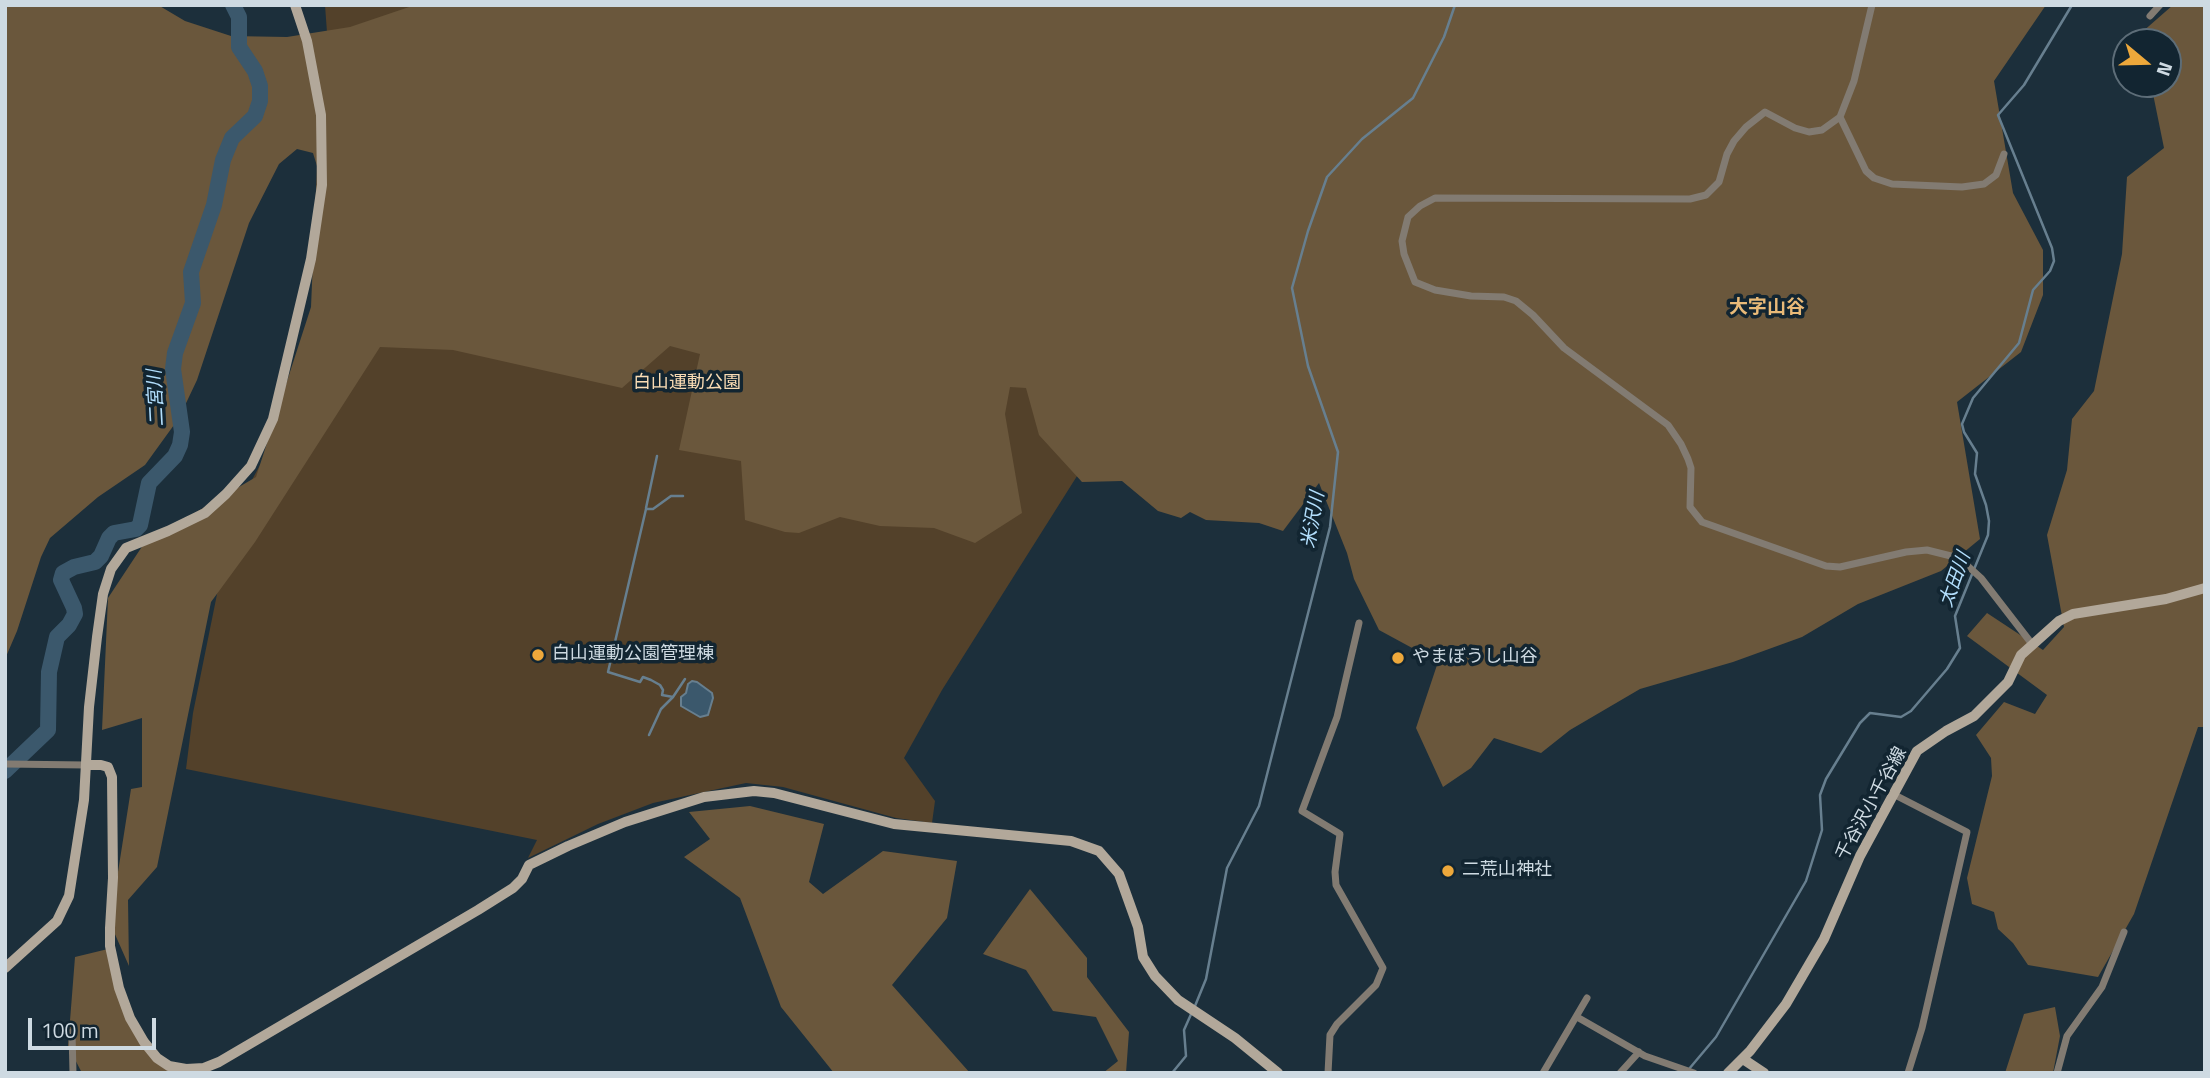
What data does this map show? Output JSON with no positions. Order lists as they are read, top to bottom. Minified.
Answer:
{"streets":{"street":["千谷沢小千谷線"]},"districts":["大字山谷"],"water":["二宮川","米沢川","太田川"],"parks":["白山運動公園"],"places":["白山運動公園管理棟","やまぼうし山谷","二荒山神社"],"scale_bar":"100 m","north":"right"}
